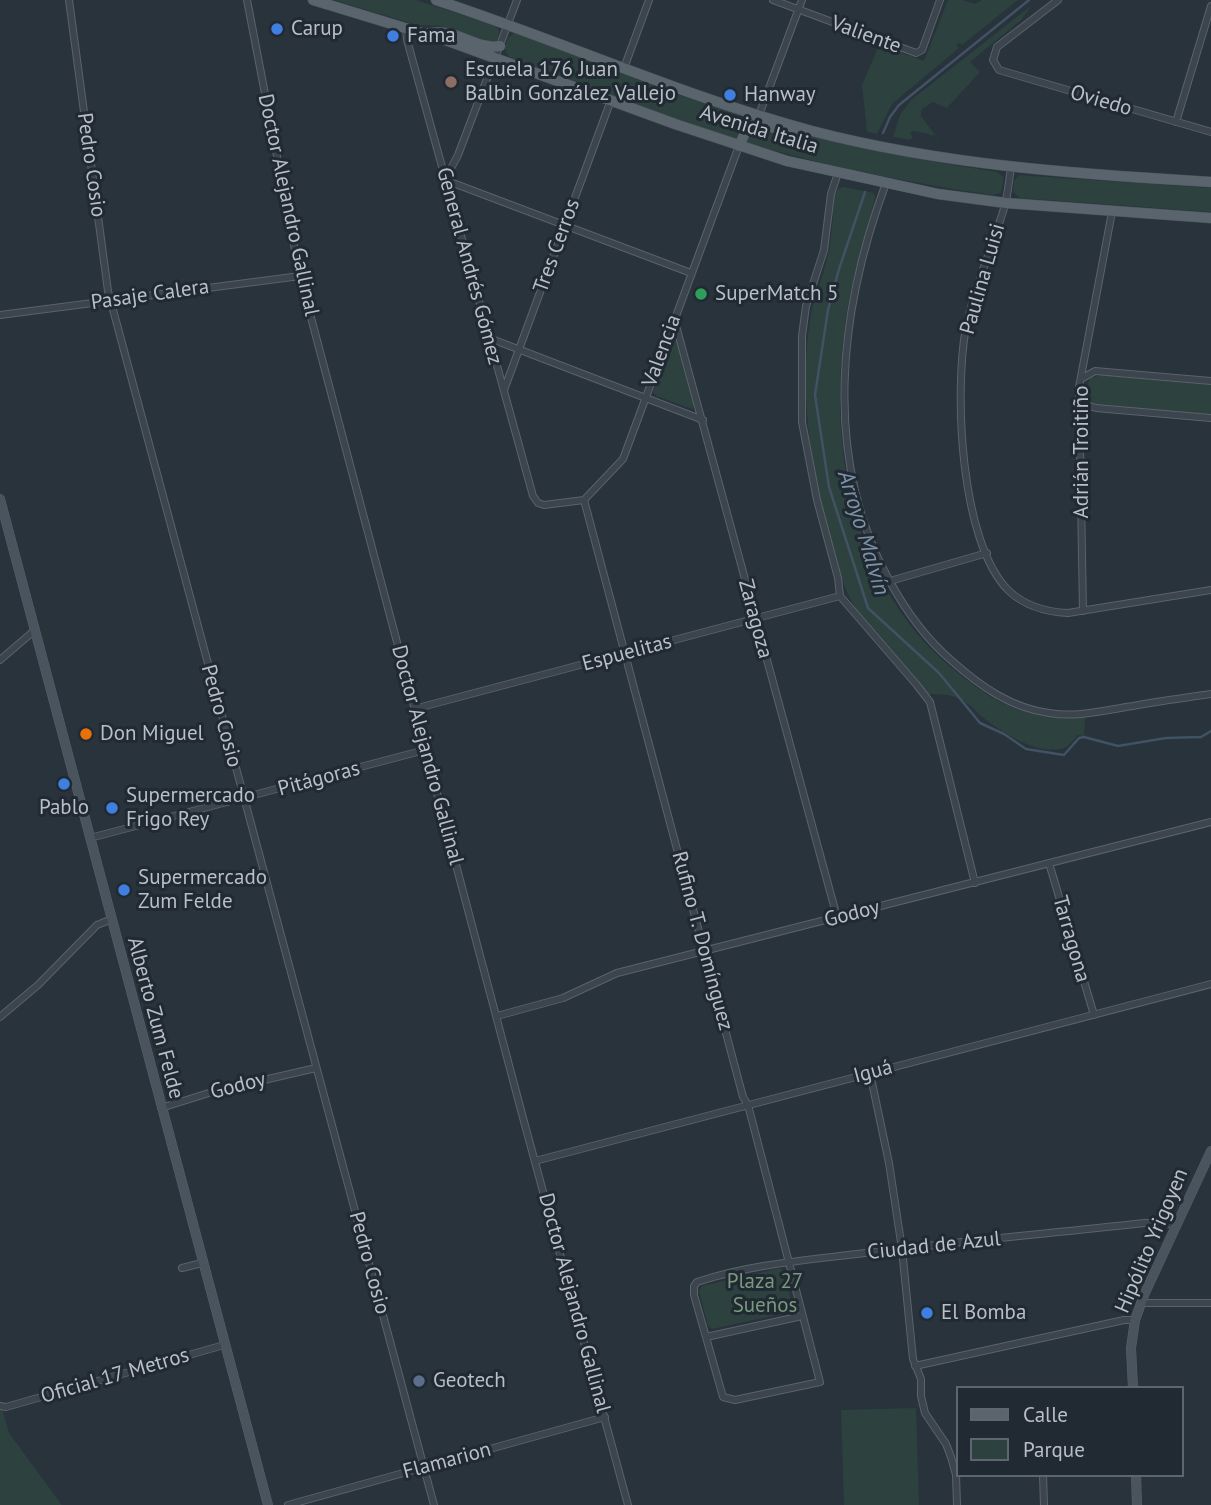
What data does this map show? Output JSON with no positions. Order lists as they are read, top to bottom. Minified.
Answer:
{"streets":{"main road":["Avenida Italia"],"street":["Valiente","Oviedo","Pedro Cosio","Doctor Alejandro Gallinal","Tres Cerros","General Andrés Gómez","Paulina Luisi","Pasaje Calera","Valencia","Adrián Troitiño","Zaragoza","Espuelitas","Pitágoras","Godoy","Tarragona","Rufino T. Domínguez","Alberto Zum Felde","Iguá","Hipólito Yrigoyen","Ciudad de Azul","Oficial 17 Metros","Flamarion"]},"crossings":[["Avenida Italia","Tres Cerros"],["Avenida Italia","General Andrés Gómez"],["Avenida Italia","Paulina Luisi"],["Avenida Italia","Valencia"],["Avenida Italia","Adrián Troitiño"],["Pedro Cosio","Pasaje Calera"],["Pedro Cosio","Pitágoras"],["Pedro Cosio","Godoy"],["Pedro Cosio","Flamarion"],["Doctor Alejandro Gallinal","Pasaje Calera"],["Doctor Alejandro Gallinal","Espuelitas"],["Doctor Alejandro Gallinal","Pitágoras"],["Doctor Alejandro Gallinal","Godoy"],["Doctor Alejandro Gallinal","Iguá"],["Doctor Alejandro Gallinal","Flamarion"],["Tres Cerros","General Andrés Gómez"],["General Andrés Gómez","Valencia"],["General Andrés Gómez","Rufino T. Domínguez"],["Paulina Luisi","Adrián Troitiño"],["Valencia","Zaragoza"],["Valencia","Rufino T. Domínguez"],["Zaragoza","Espuelitas"],["Zaragoza","Godoy"],["Espuelitas","Rufino T. Domínguez"],["Pitágoras","Alberto Zum Felde"],["Godoy","Tarragona"],["Godoy","Rufino T. Domínguez"],["Godoy","Alberto Zum Felde"],["Tarragona","Iguá"],["Rufino T. Domínguez","Iguá"],["Rufino T. Domínguez","Ciudad de Azul"],["Alberto Zum Felde","Oficial 17 Metros"],["Hipólito Yrigoyen","Ciudad de Azul"]],"water":["Arroyo Malvín"],"parks":["Plaza 27 Sueños"],"places":["Carup","Fama","Escuela 176 Juan Balbin González Vallejo","Hanway","SuperMatch 5","Don Miguel","Pablo","Supermercado Frigo Rey","Supermercado Zum Felde","El Bomba","Geotech"],"legend":["Calle","Parque"]}
